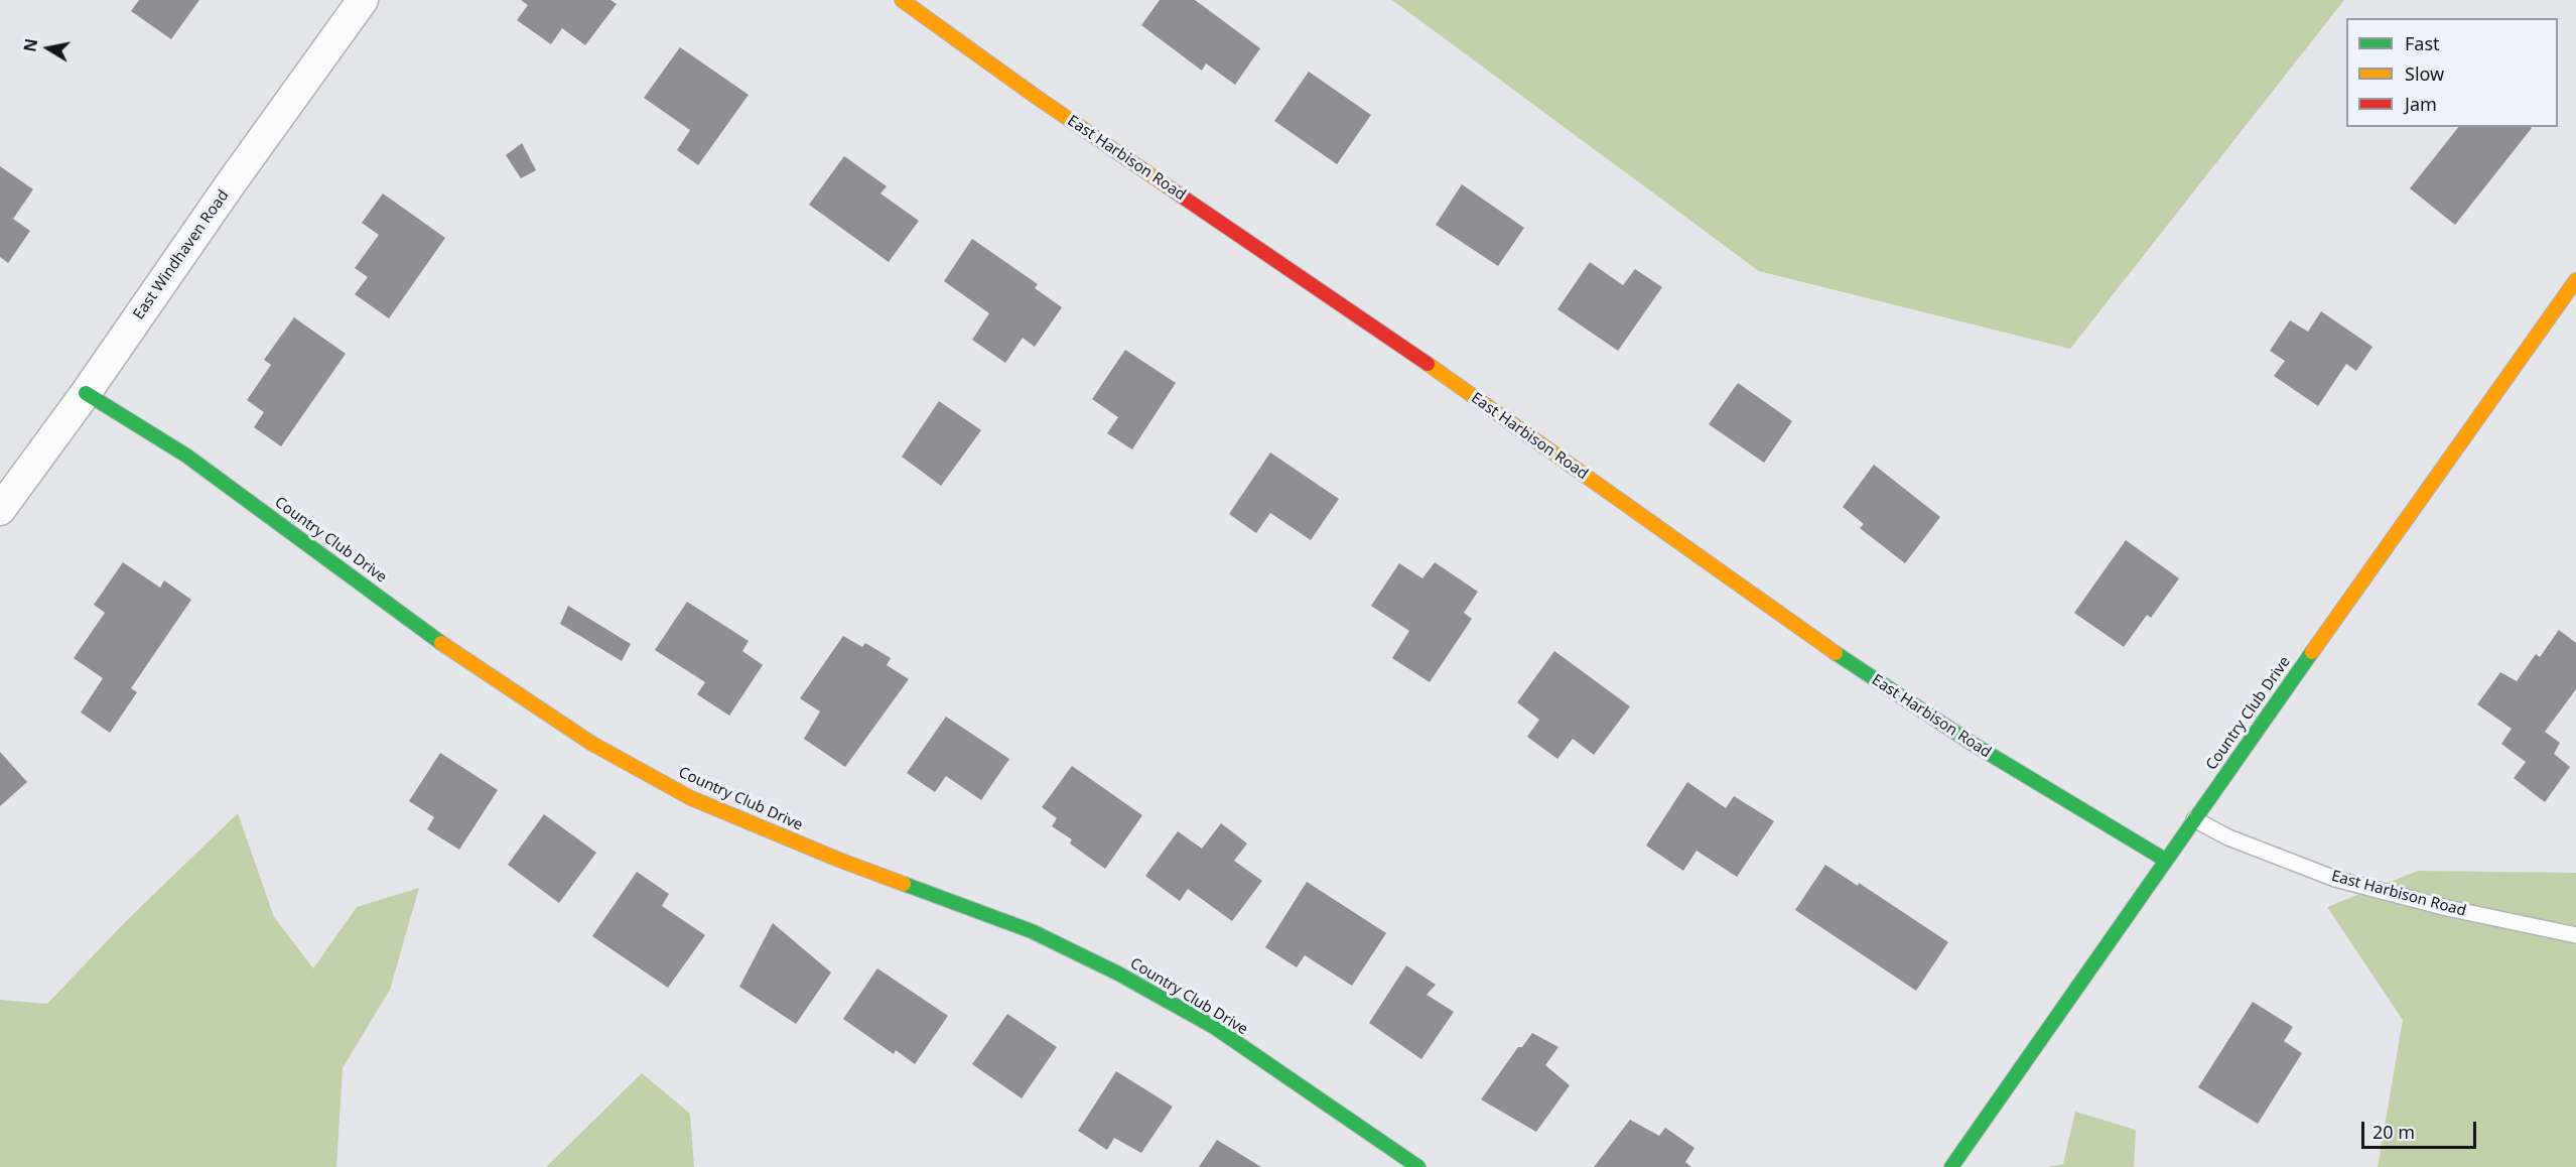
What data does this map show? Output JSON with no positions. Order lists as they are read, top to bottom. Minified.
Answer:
{"streets":{"street":["East Harbison Road","East Windhaven Road","Country Club Drive"]},"crossings":[["East Harbison Road","Country Club Drive"],["East Windhaven Road","Country Club Drive"]],"legend":["Fast","Slow","Jam"],"scale_bar":"20 m","north":"left"}
